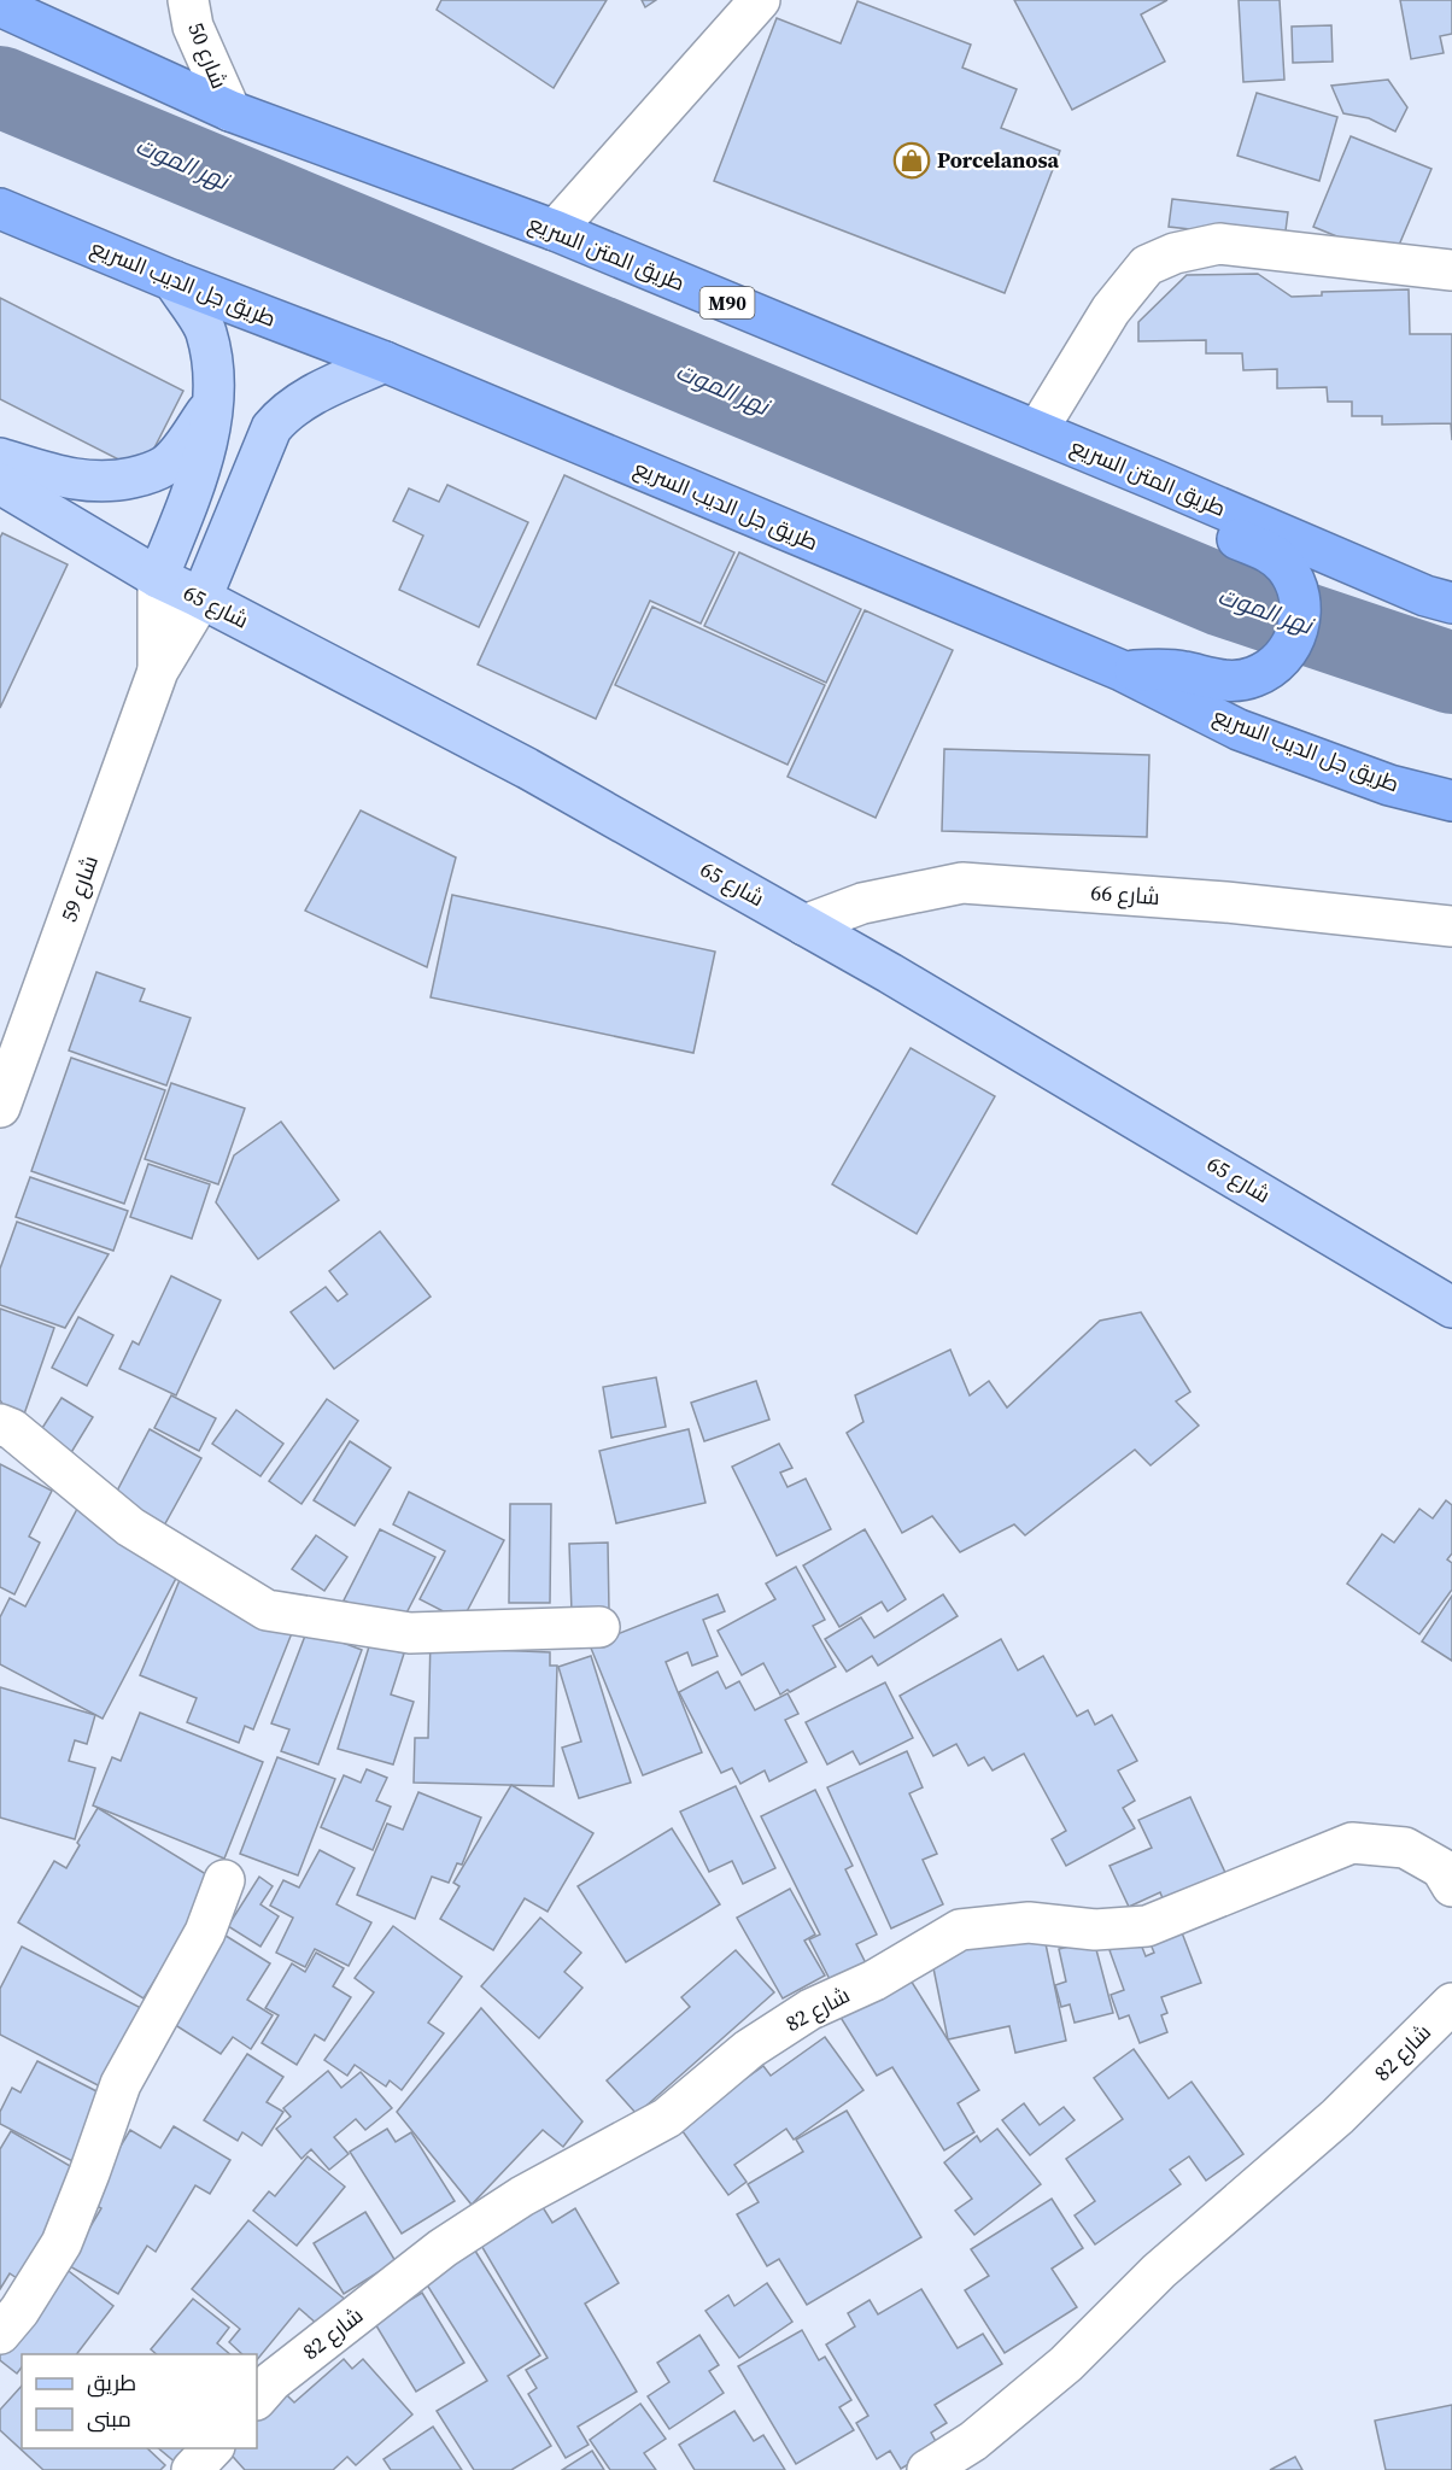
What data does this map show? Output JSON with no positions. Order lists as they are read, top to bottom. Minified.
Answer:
{"streets":{"highway":["طريق المتن السريع","طريق جل الديب السريع","M90"],"main road":["شارع 65"],"street":["شارع 50","شارع 59","شارع 66","شارع 82"]},"crossings":[["شارع 50","طريق المتن السريع"],["شارع 65","شارع 59"],["شارع 65","شارع 66"]],"water":["نهر الموت"],"places":{"shop":["Porcelanosa"]},"legend":["طريق","مبنى"]}
